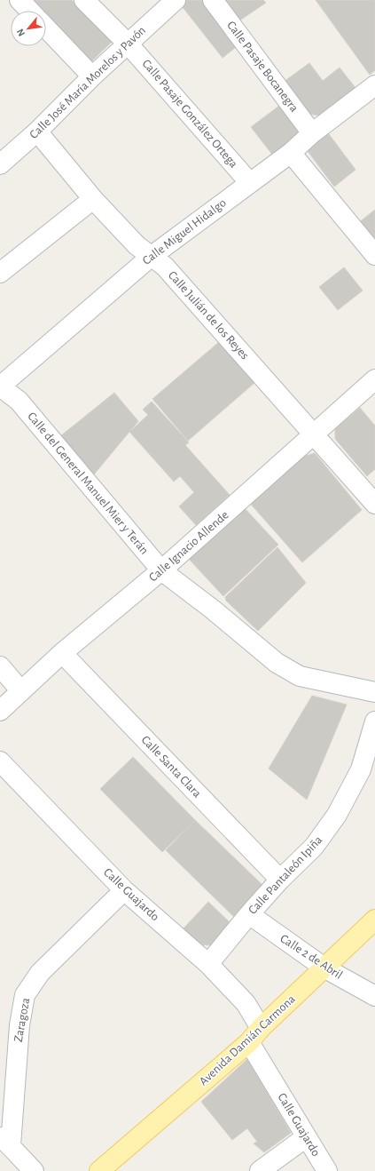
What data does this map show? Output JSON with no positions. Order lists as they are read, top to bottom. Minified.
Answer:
{"streets":{"main road":["Avenida Damián Carmona"],"street":["Calle Pasaje Bocanegra","Calle José María Morelos y Pavón","Calle Pasaje González Ortega","Calle Miguel Hidalgo","Calle Julián de los Reyes","Calle del General Manuel Mier y Terán","Calle Ignacio Allende","Calle Santa Clara","Calle Pantaleón Ipiña","Calle Guajardo","Calle 2 de Abril","Zaragoza"]},"crossings":[["Calle Pasaje Bocanegra","Calle Miguel Hidalgo"],["Calle José María Morelos y Pavón","Calle Pasaje González Ortega"],["Calle José María Morelos y Pavón","Calle Julián de los Reyes"],["Calle Pasaje González Ortega","Calle Miguel Hidalgo"],["Calle Miguel Hidalgo","Calle Julián de los Reyes"],["Calle Miguel Hidalgo","Calle del General Manuel Mier y Terán"],["Calle Julián de los Reyes","Calle Ignacio Allende"],["Calle del General Manuel Mier y Terán","Calle Ignacio Allende"],["Calle Ignacio Allende","Calle Santa Clara"],["Calle Santa Clara","Calle Pantaleón Ipiña"],["Calle Pantaleón Ipiña","Calle Guajardo"],["Calle Pantaleón Ipiña","Calle 2 de Abril"],["Calle Guajardo","Zaragoza"],["Calle Guajardo","Avenida Damián Carmona"],["Calle 2 de Abril","Avenida Damián Carmona"]],"north":"bottom left"}
